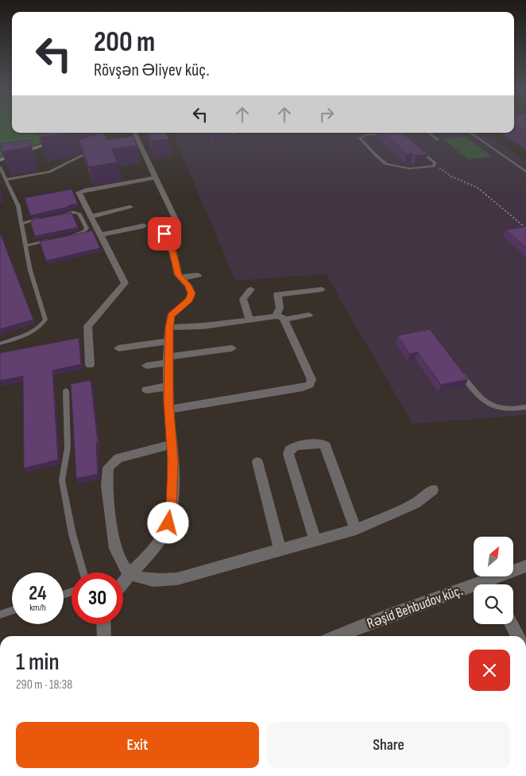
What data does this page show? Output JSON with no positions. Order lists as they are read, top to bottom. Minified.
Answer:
{"streets":{"street":["Rəşid Behbudov küç."]},"north":"top right","page":{"turn":["200 m","Rövşən Əliyev küç."],"speed":"24 km/h","limit":"30","heading":["1 min","290 m · 18:38"],"buttons":["Exit","Share"]}}
